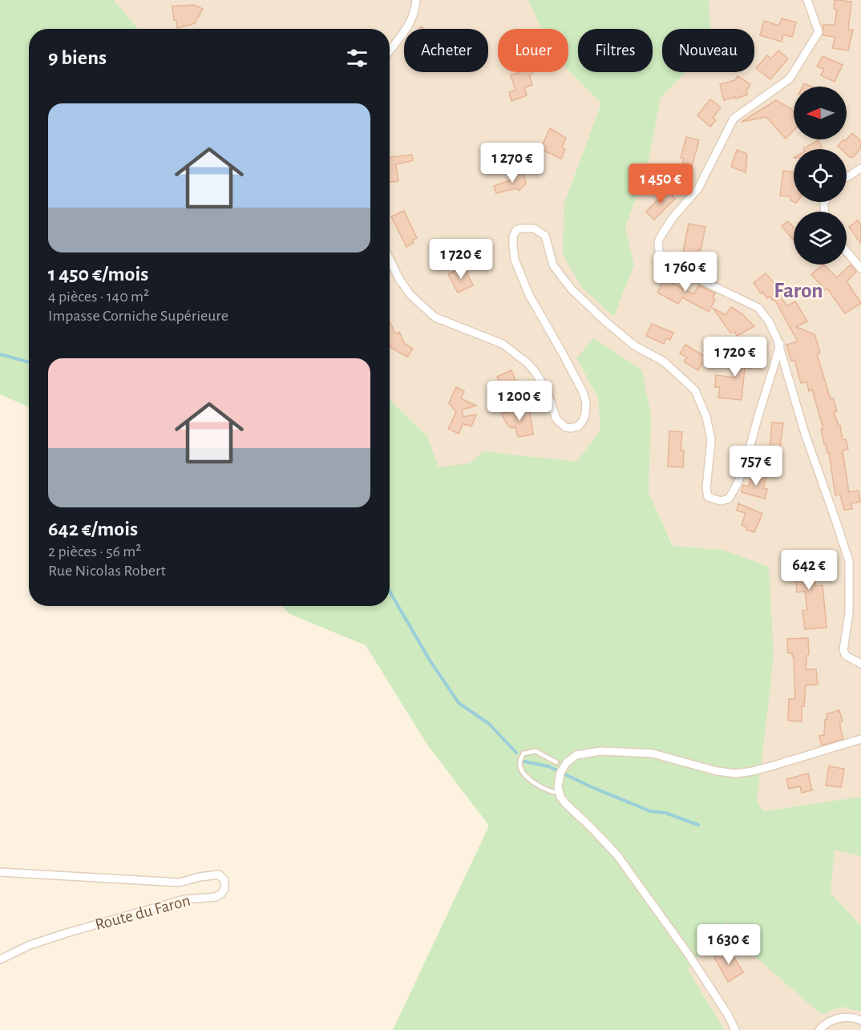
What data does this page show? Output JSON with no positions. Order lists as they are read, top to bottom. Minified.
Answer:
{"streets":{"street":["Route du Faron"]},"districts":["Faron"],"north":"left","page":{"chip":["Acheter","Louer","Filtres","Nouveau"],"heading":"9 biens","list":[{"name":"1 450 €/mois","note":"4 pièces · 140 m² · Impasse Corniche Supérieure"},{"name":"642 €/mois","note":"2 pièces · 56 m² · Rue Nicolas Robert"}],"price":["1 270 €","1 450 €","1 720 €","1 760 €","1 720 €","1 200 €","757 €","642 €","1 630 €"]}}
